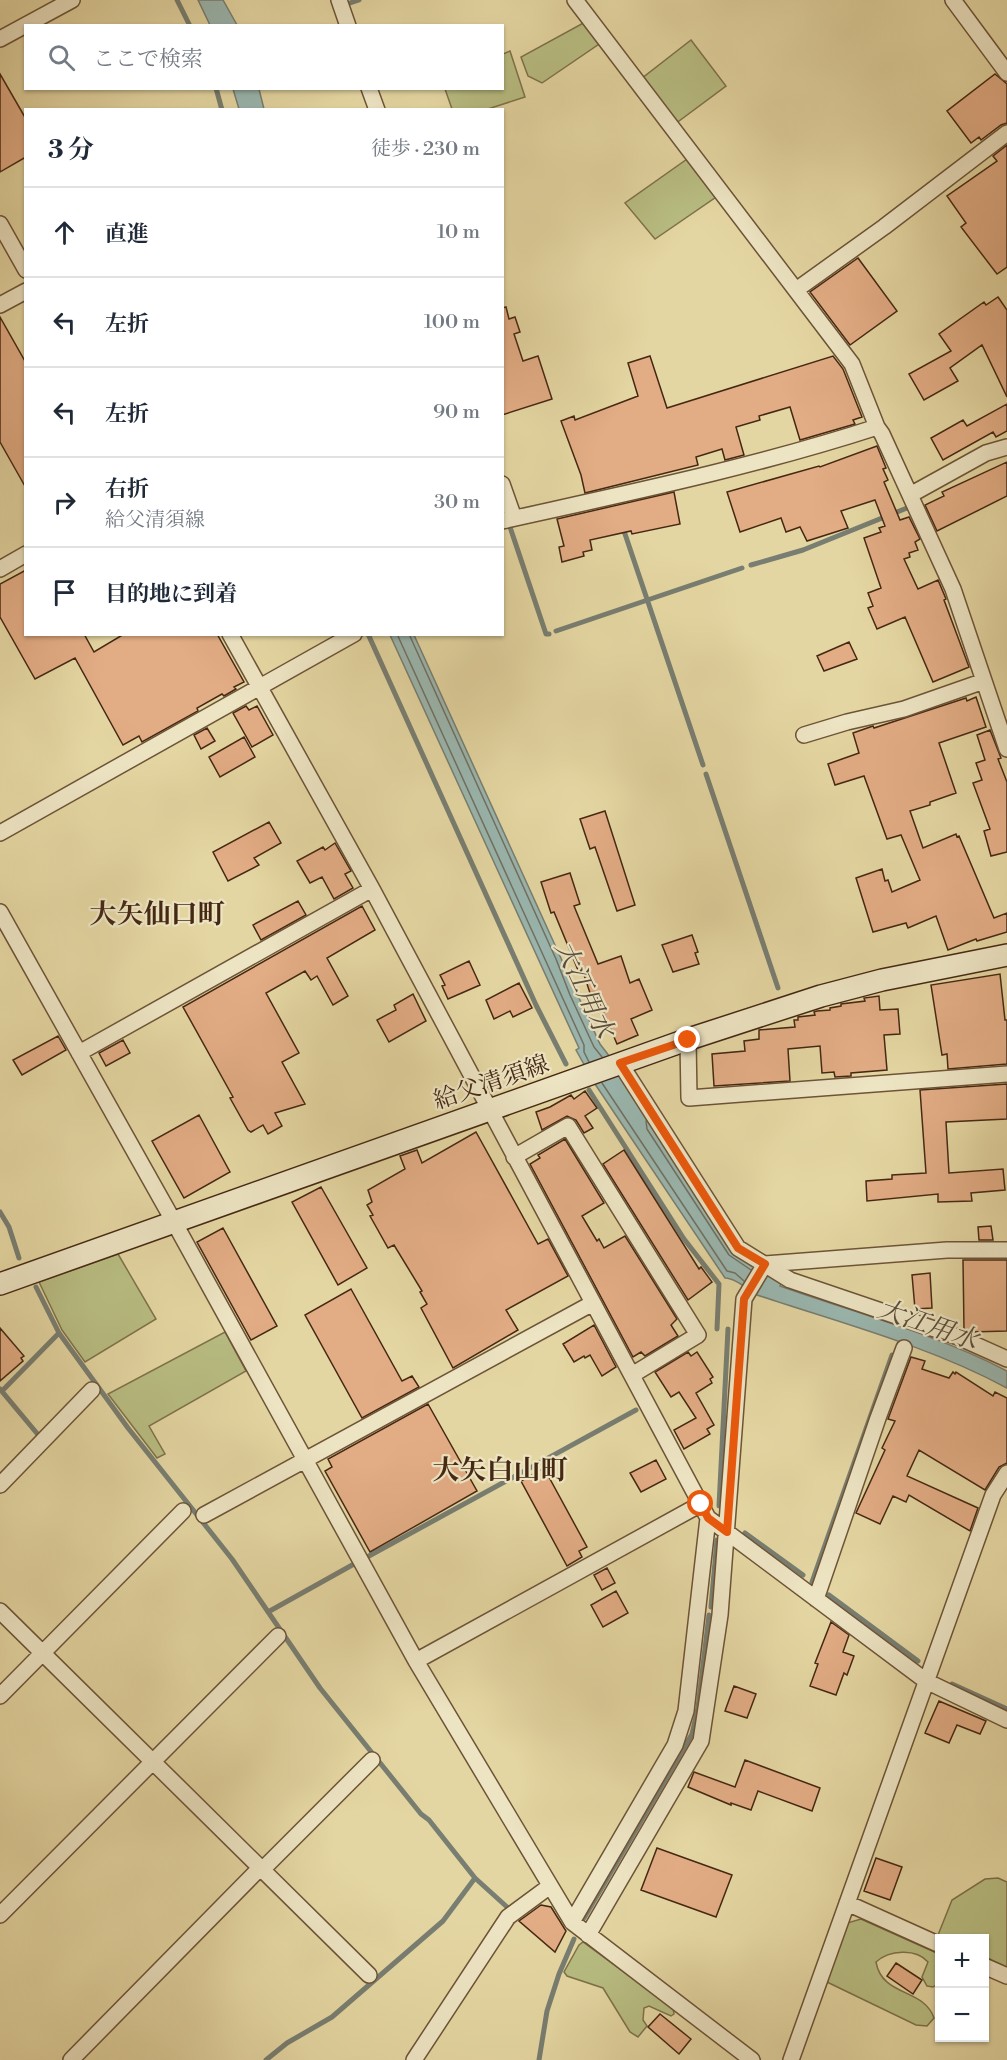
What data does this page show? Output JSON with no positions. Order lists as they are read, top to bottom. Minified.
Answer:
{"streets":{"main road":["給父清須線"]},"districts":["大矢仙口町","大矢白山町"],"water":["大江用水"],"page":{"search":"ここで検索","heading":["3 分","徒歩 · 230 m"],"list":[["直進","10 m"],["左折","100 m"],["左折","90 m"],["右折","給父清須線","30 m"],"目的地に到着"],"map_buttons":["+","−"]}}
